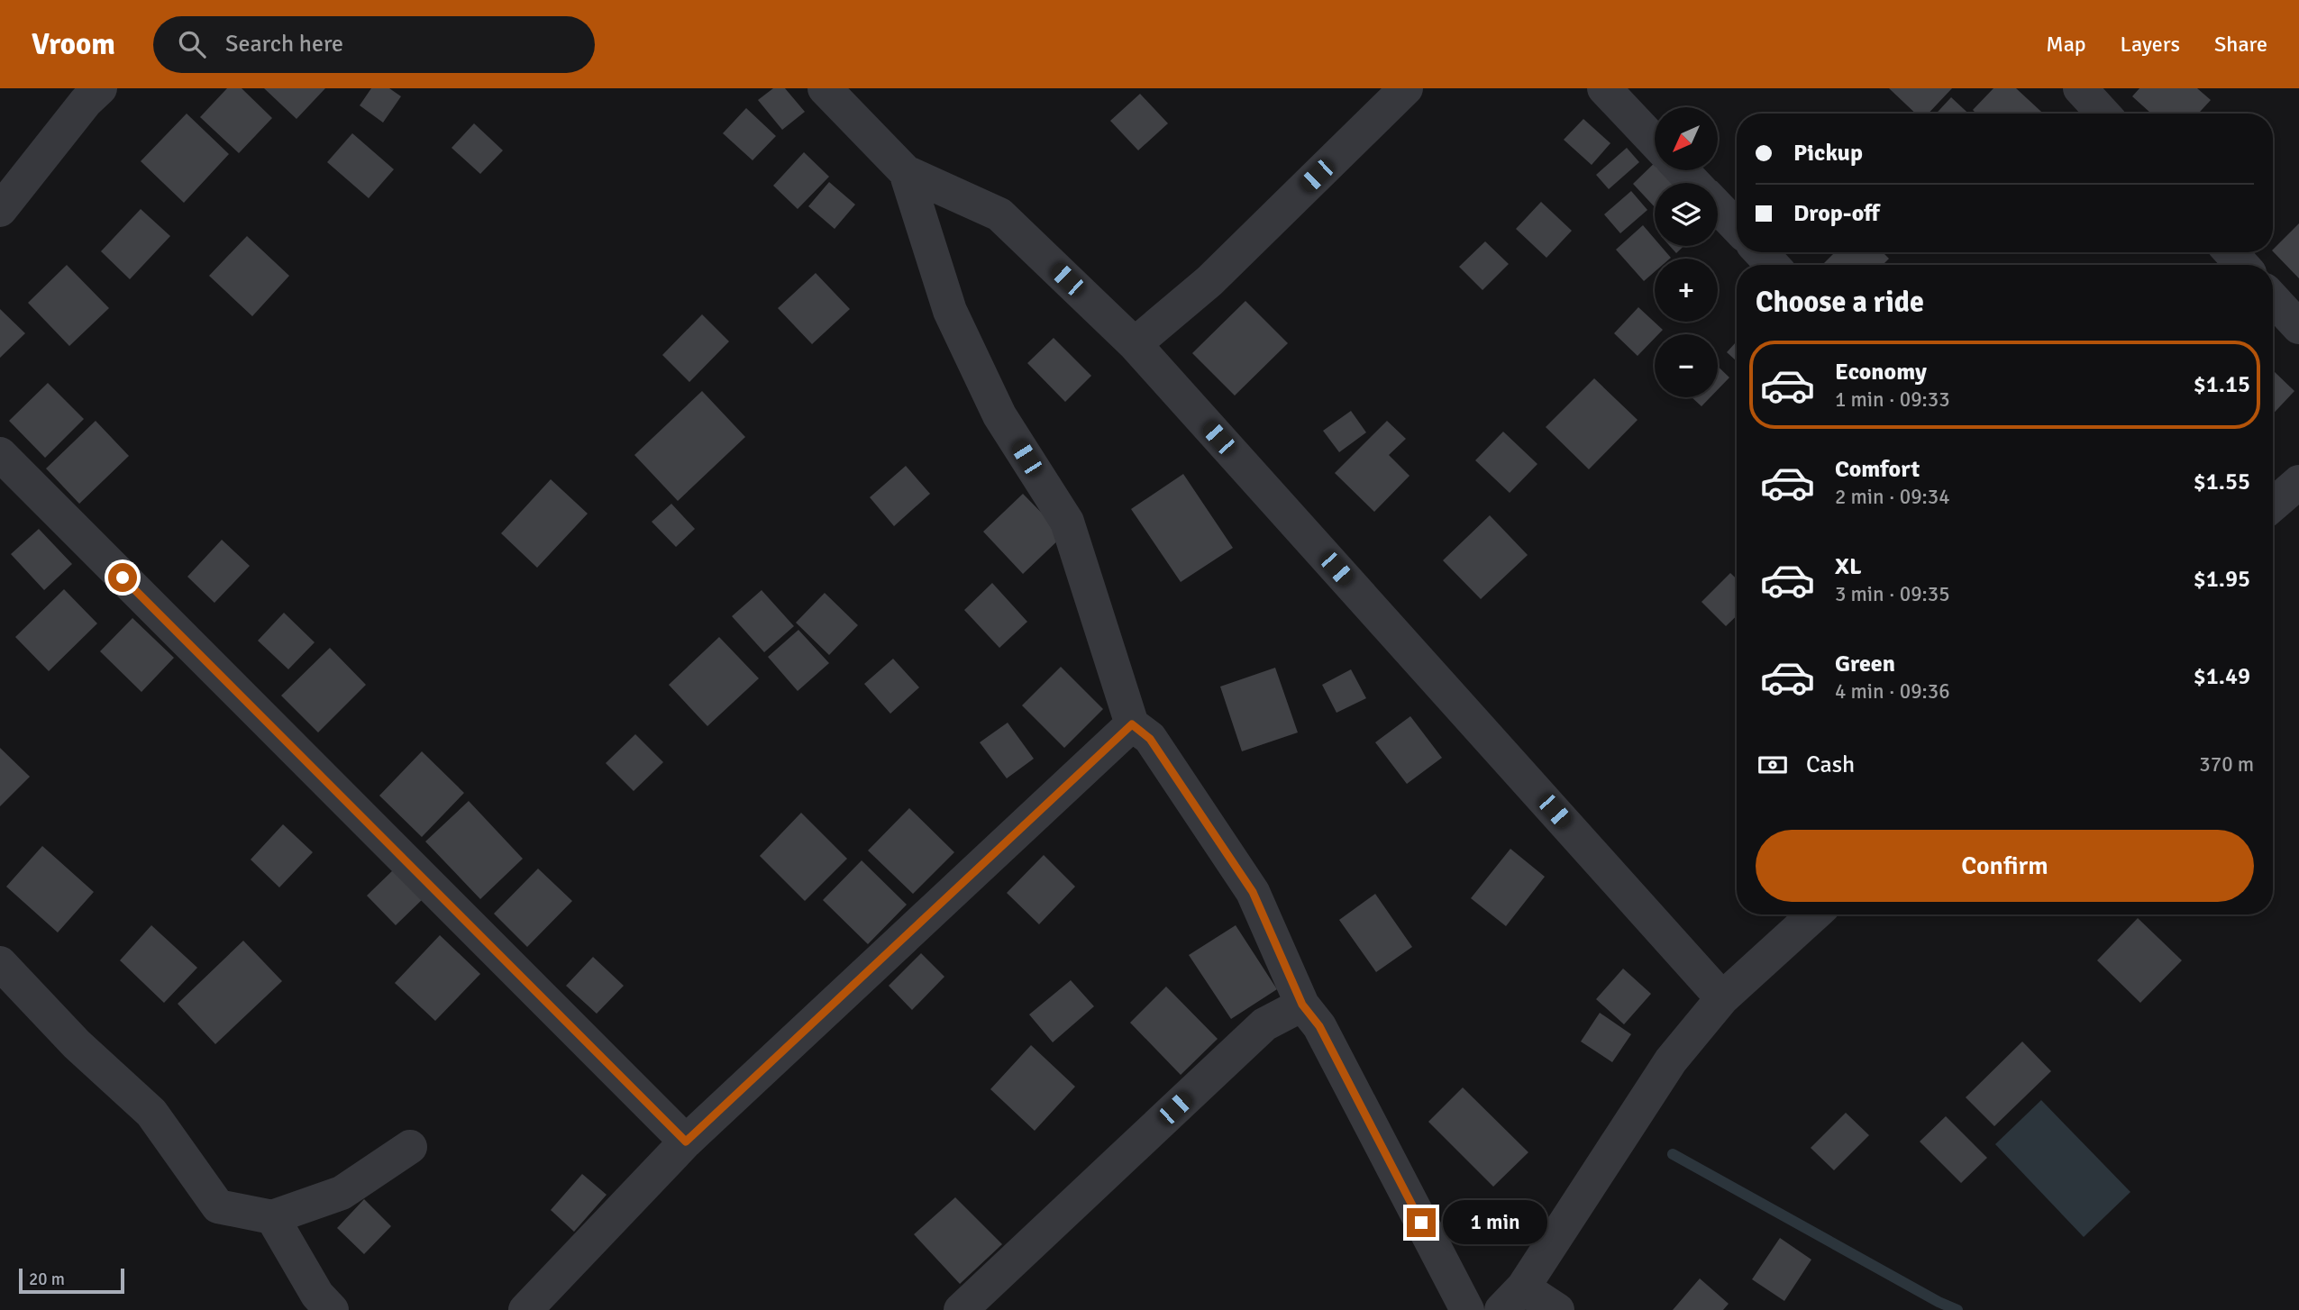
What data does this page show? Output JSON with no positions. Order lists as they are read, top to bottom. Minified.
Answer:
{"scale_bar":"20 m","north":"bottom left","page":{"header":"Vroom","search":"Search here","nav":["Map","Layers","Share"],"map_buttons":["+","−"],"banner":["Pickup","Drop-off"],"heading":"Choose a ride","list":[{"name":"Economy","note":"1 min · 09:33","value":"$1.15"},{"name":"Comfort","note":"2 min · 09:34","value":"$1.55"},{"name":"XL","note":"3 min · 09:35","value":"$1.95"},{"name":"Green","note":"4 min · 09:36","value":"$1.49"}],"pay":["Cash","370 m"],"buttons":"Confirm","bubble":"1 min","scale":"20 m"}}
